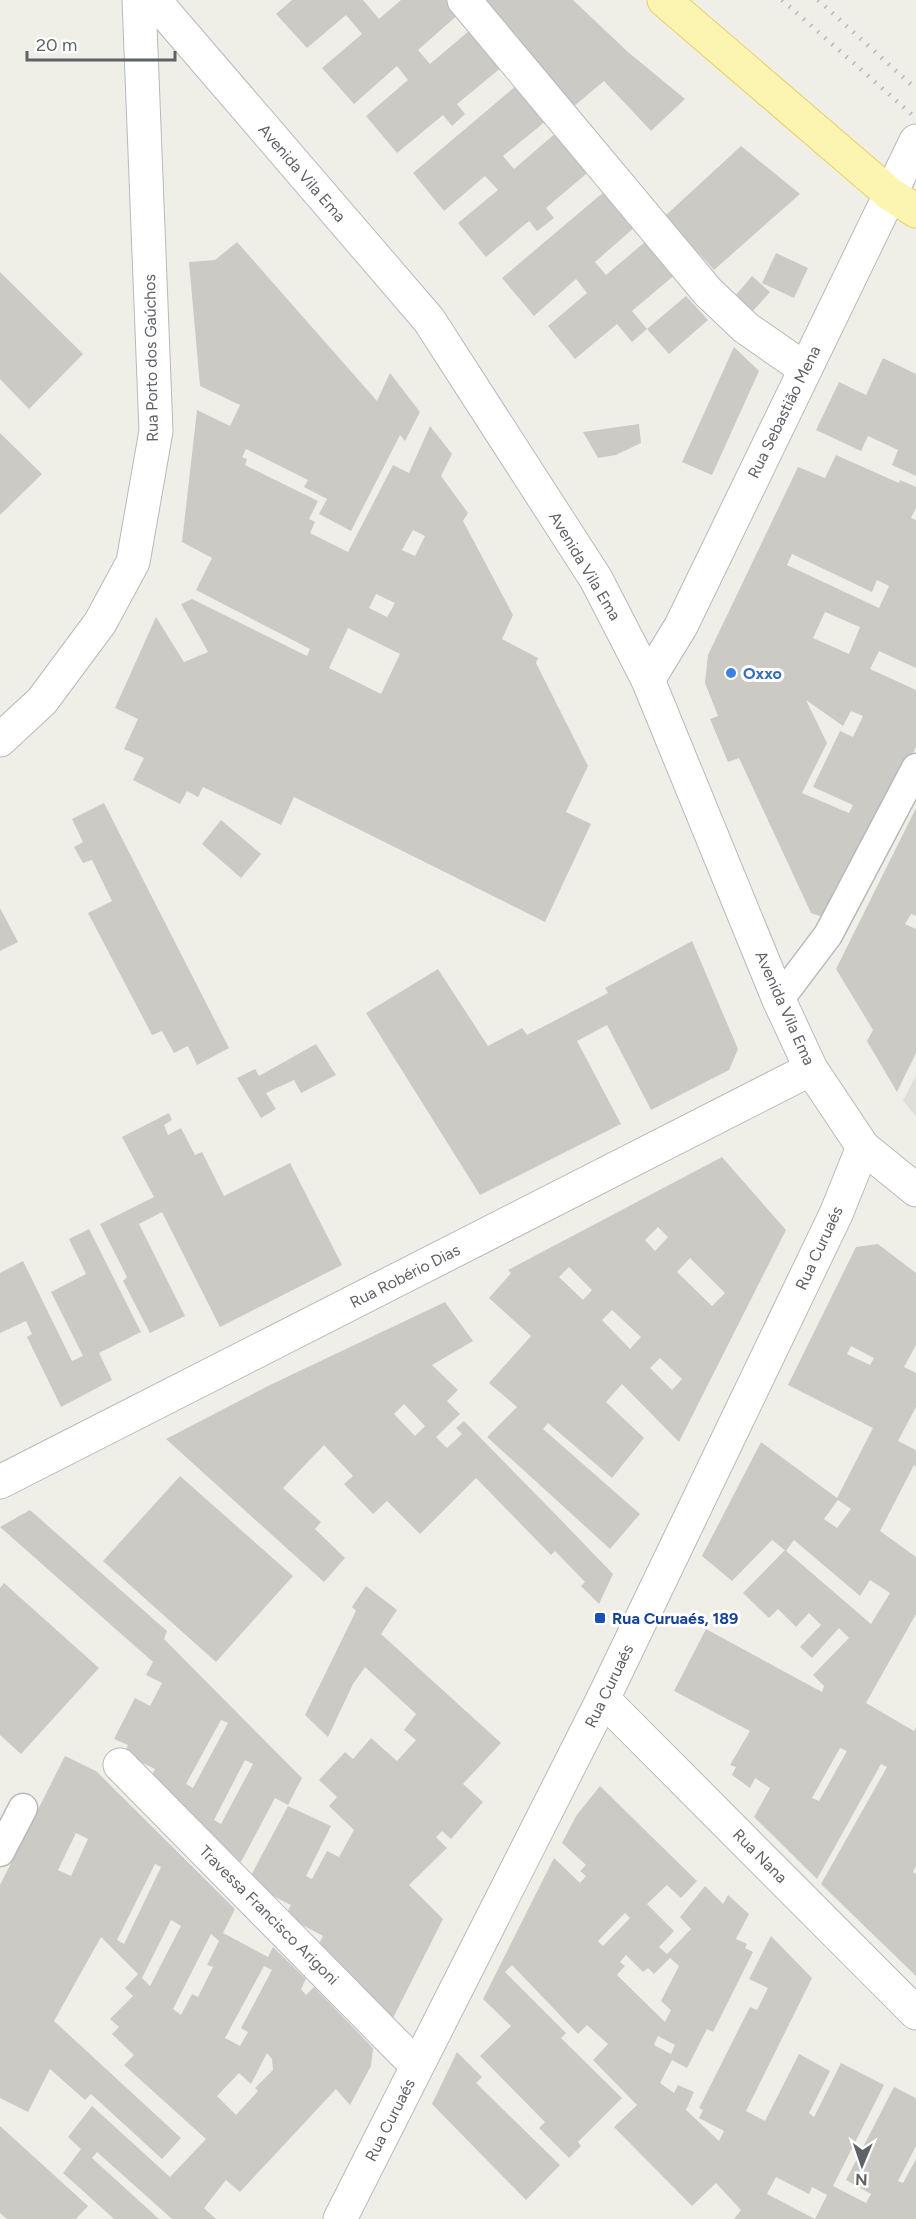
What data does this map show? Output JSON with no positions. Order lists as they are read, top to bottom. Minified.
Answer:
{"streets":{"street":["Avenida Vila Ema","Rua Porto dos Gaúchos","Rua Sebastião Mena","Rua Curuaés","Rua Robério Dias","Rua Nana","Travessa Francisco Arigoni"]},"crossings":[["Avenida Vila Ema","Rua Sebastião Mena"],["Avenida Vila Ema","Rua Curuaés"],["Avenida Vila Ema","Rua Robério Dias"],["Rua Curuaés","Rua Nana"],["Rua Curuaés","Travessa Francisco Arigoni"]],"places":{"other":["Oxxo"],"transit":["Rua Curuaés, 189"]},"scale_bar":"20 m","north":"bottom"}
